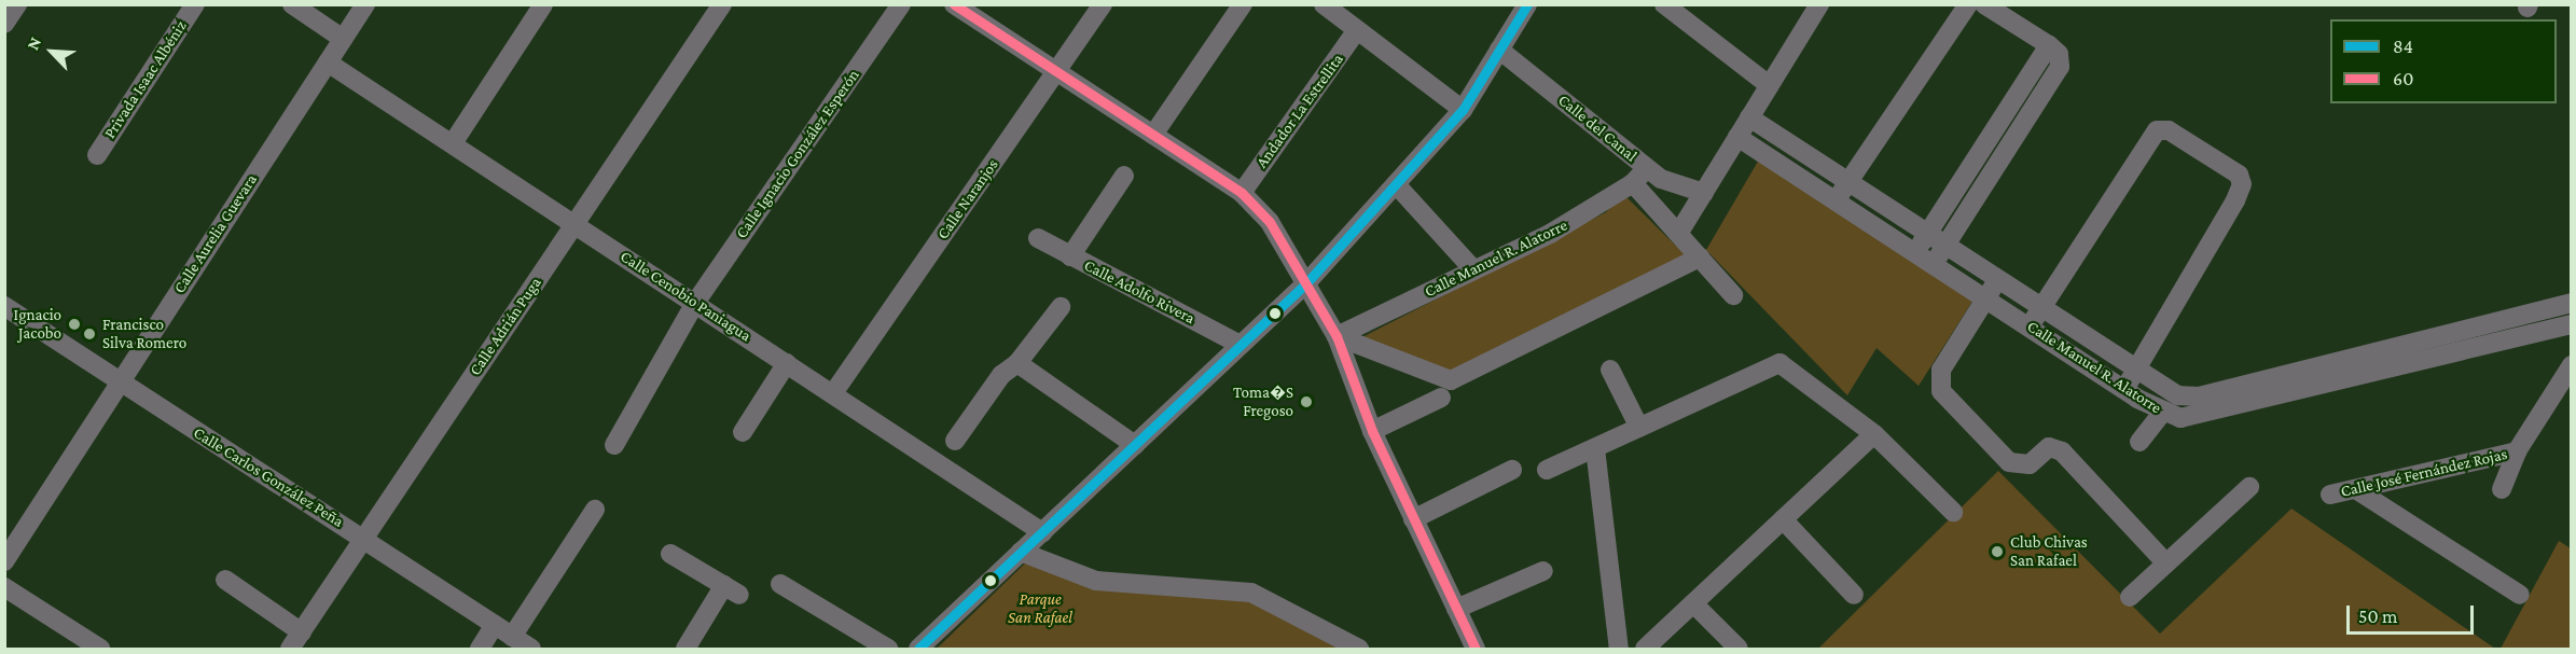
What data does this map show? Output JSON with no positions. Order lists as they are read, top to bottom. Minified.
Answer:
{"streets":{"street":["Privada Isaac Albéniz","Andador La Estrellita","Calle del Canal","Calle Ignacio González Esperón","Calle Naranjos","Calle Aurelia Guevara","Calle Manuel R. Alatorre","Calle Adolfo Rivera","Calle Cenobio Paniagua","Calle Adrián Puga","Calle José Fernández Rojas","Calle Carlos González Peña"]},"crossings":[["Calle del Canal","Calle Manuel R. Alatorre"],["Calle Ignacio González Esperón","Calle Cenobio Paniagua"],["Calle Naranjos","Calle Cenobio Paniagua"],["Calle Aurelia Guevara","Calle Cenobio Paniagua"],["Calle Aurelia Guevara","Calle Carlos González Peña"],["Calle Cenobio Paniagua","Calle Adrián Puga"],["Calle Adrián Puga","Calle Carlos González Peña"]],"parks":["Parque San Rafael"],"places":["Ignacio Jacobo","Francisco Silva Romero","Toma�S Fregoso","Club Chivas San Rafael"],"lines":["transit line 84","transit line 60"],"legend":["84","60"],"scale_bar":"50 m","north":"top left"}
